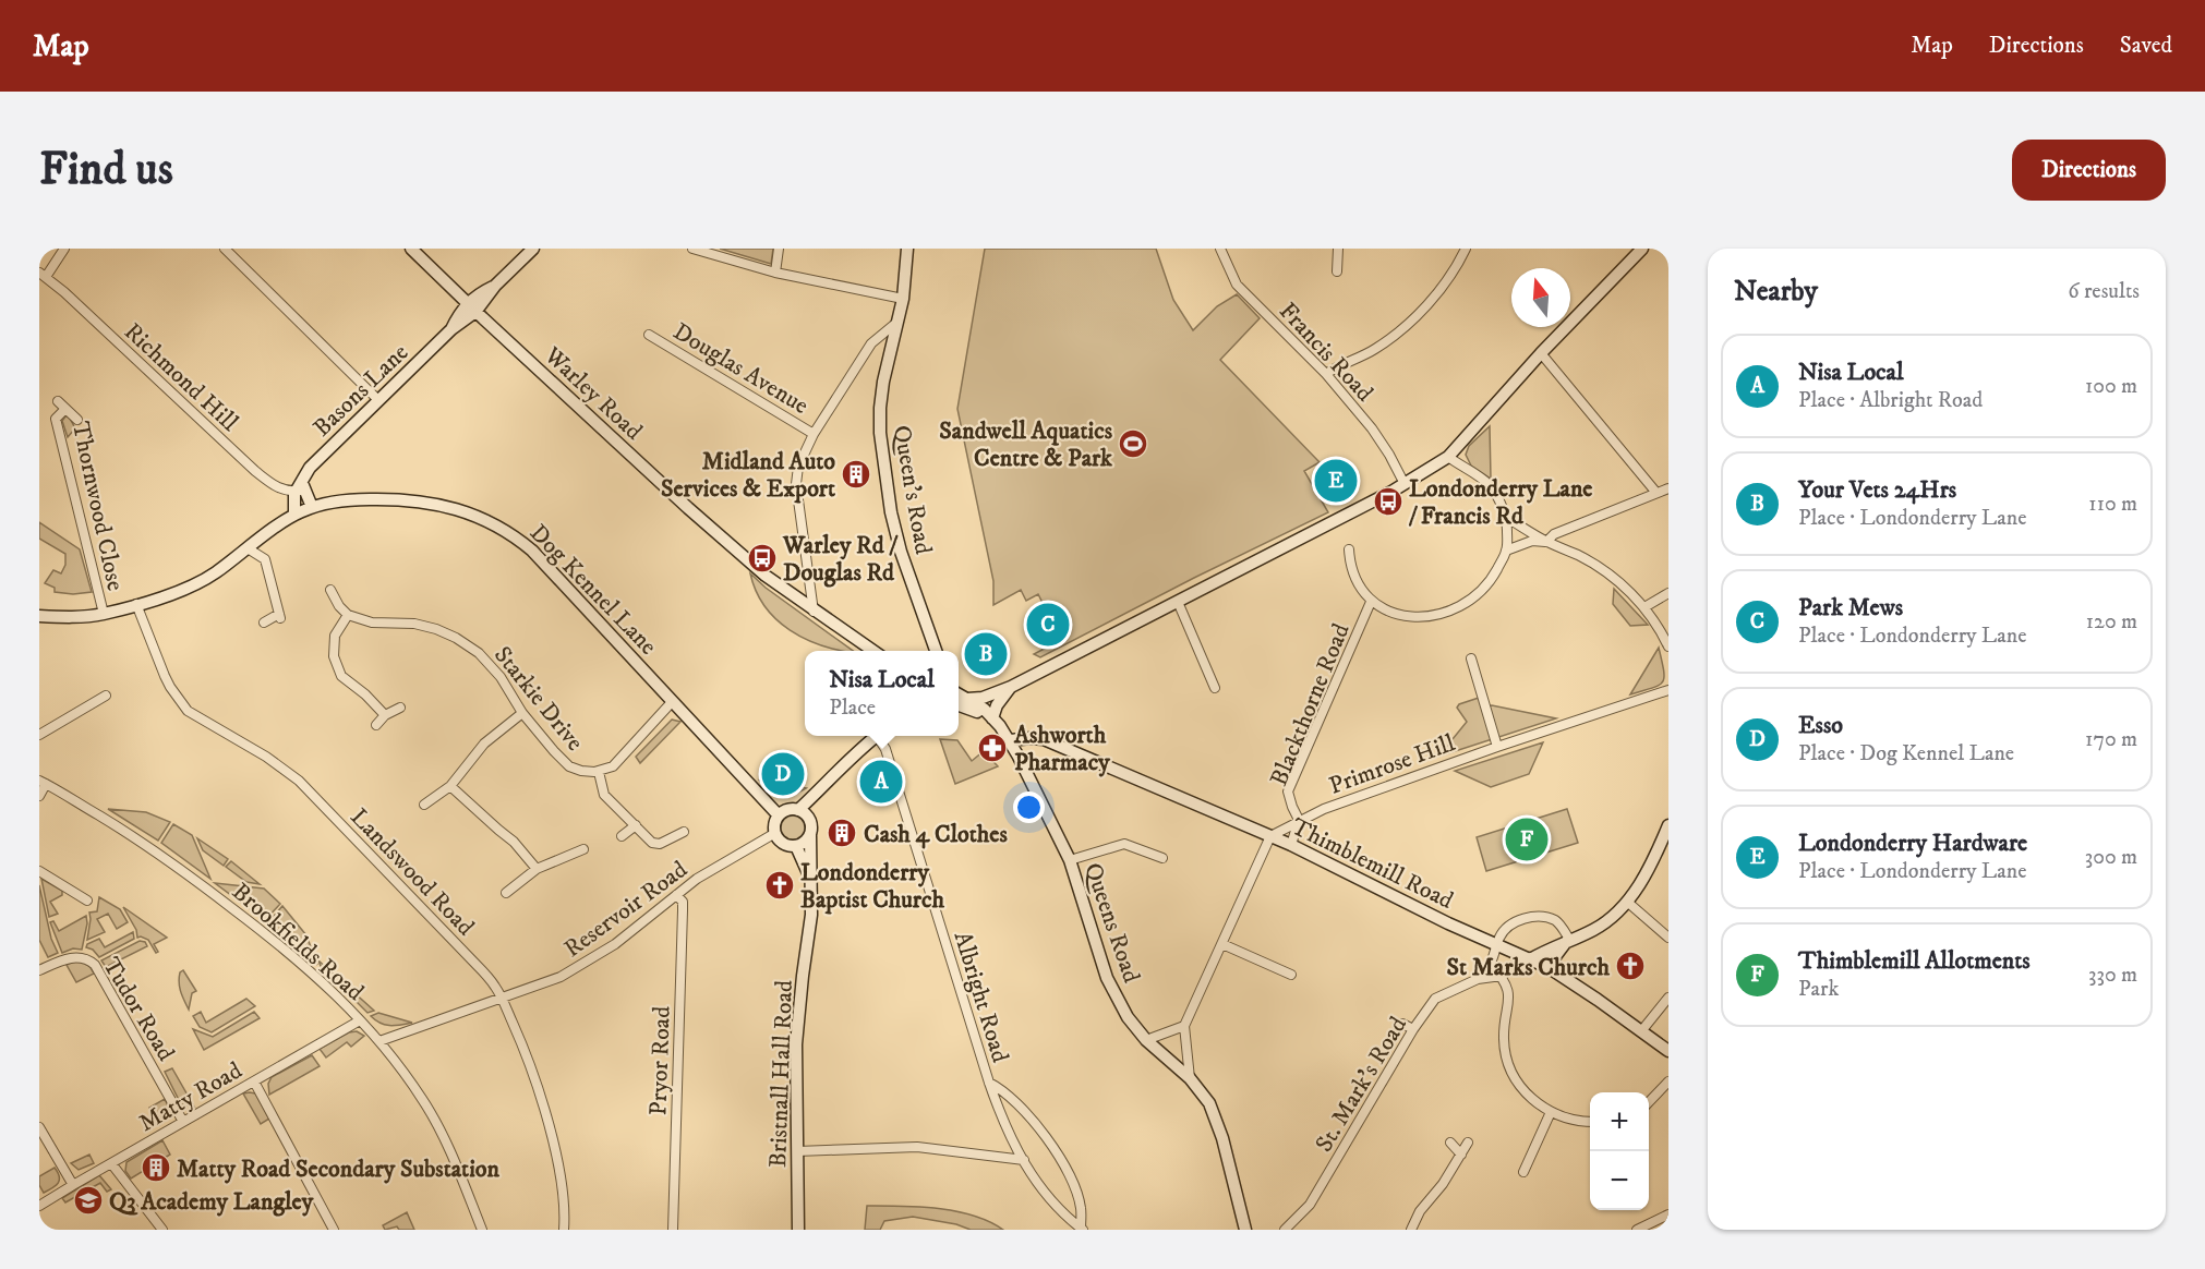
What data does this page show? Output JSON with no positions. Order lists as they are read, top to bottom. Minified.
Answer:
{"streets":{"street":["Francis Road","Douglas Avenue","Richmond Hill","Basons Lane","Warley Road","Queen's Road","Thornwood Close","Dog Kennel Lane","Starkie Drive","Blackthorne Road","Primrose Hill","Thimblemill Road","Landswood Road","Reservoir Road","Queens Road","Brookfields Road","Albright Road","Tudor Road","Pryor Road","Bristnall Hall Road","St. Mark's Road","Matty Road"]},"crossings":[["Richmond Hill","Basons Lane"],["Basons Lane","Warley Road"],["Thornwood Close","Dog Kennel Lane"],["Dog Kennel Lane","Starkie Drive"],["Dog Kennel Lane","Landswood Road"],["Dog Kennel Lane","Reservoir Road"],["Dog Kennel Lane","Bristnall Hall Road"],["Blackthorne Road","Primrose Hill"],["Blackthorne Road","Thimblemill Road"],["Thimblemill Road","St. Mark's Road"],["Landswood Road","Reservoir Road"],["Reservoir Road","Brookfields Road"],["Reservoir Road","Pryor Road"],["Reservoir Road","Bristnall Hall Road"],["Brookfields Road","Matty Road"],["Tudor Road","Matty Road"]],"places":{"sports":["Sandwell Aquatics Centre & Park"],"building":["Midland Auto Services & Export","Cash 4 Clothes","Matty Road Secondary Substation"],"bus stop":["Londonderry Lane / Francis Rd","Warley Rd / Douglas Rd"],"pharmacy":["Ashworth Pharmacy"],"church":["Londonderry Baptist Church","St Marks Church"],"school or university":["Q3 Academy Langley"]},"north":"top","page":{"header":"Map","nav":["Map","Directions","Saved"],"buttons":"Directions","title":"Find us","heading":["Nearby","6 results"],"list":[{"mark":"A","name":"Nisa Local","note":"Place · Albright Road","value":"100 m"},{"mark":"B","name":"Your Vets 24Hrs","note":"Place · Londonderry Lane","value":"110 m"},{"mark":"C","name":"Park Mews","note":"Place · Londonderry Lane","value":"120 m"},{"mark":"D","name":"Esso","note":"Place · Dog Kennel Lane","value":"170 m"},{"mark":"E","name":"Londonderry Hardware","note":"Place · Londonderry Lane","value":"300 m"},{"mark":"F","name":"Thimblemill Allotments","note":"Park","value":"330 m"}],"pins":["E","C","B","D","A","F"],"popup":["Nisa Local","Place"],"map_buttons":["+","−"]}}
